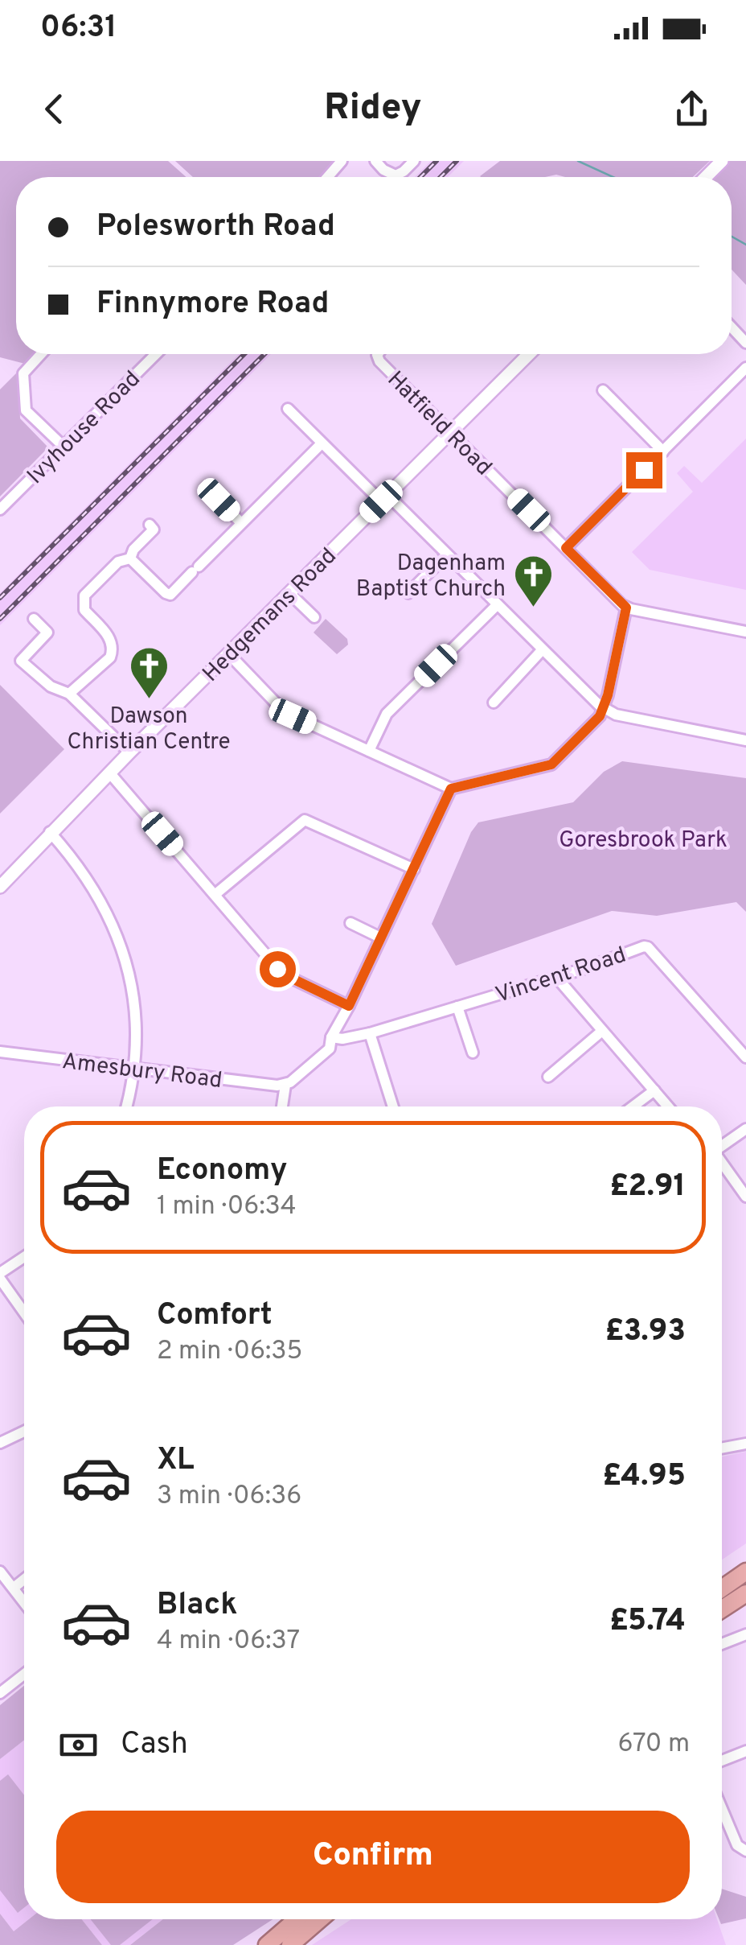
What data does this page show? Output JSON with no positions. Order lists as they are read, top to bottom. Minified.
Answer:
{"streets":{"street":["Hatfield Road","Ivyhouse Road","Hedgemans Road","Vincent Road","Amesbury Road"]},"crossings":[["Hatfield Road","Hedgemans Road"]],"parks":["Goresbrook Park"],"places":{"church":["Dagenham Baptist Church","Dawson Christian Centre"]},"page":{"status":"06:31","header":"Ridey","banner":["Polesworth Road","Finnymore Road"],"list":[{"name":"Economy","note":"1 min · 06:34","value":"£2.91"},{"name":"Comfort","note":"2 min · 06:35","value":"£3.93"},{"name":"XL","note":"3 min · 06:36","value":"£4.95"},{"name":"Black","note":"4 min · 06:37","value":"£5.74"}],"pay":["Cash","670 m"],"buttons":"Confirm"}}
